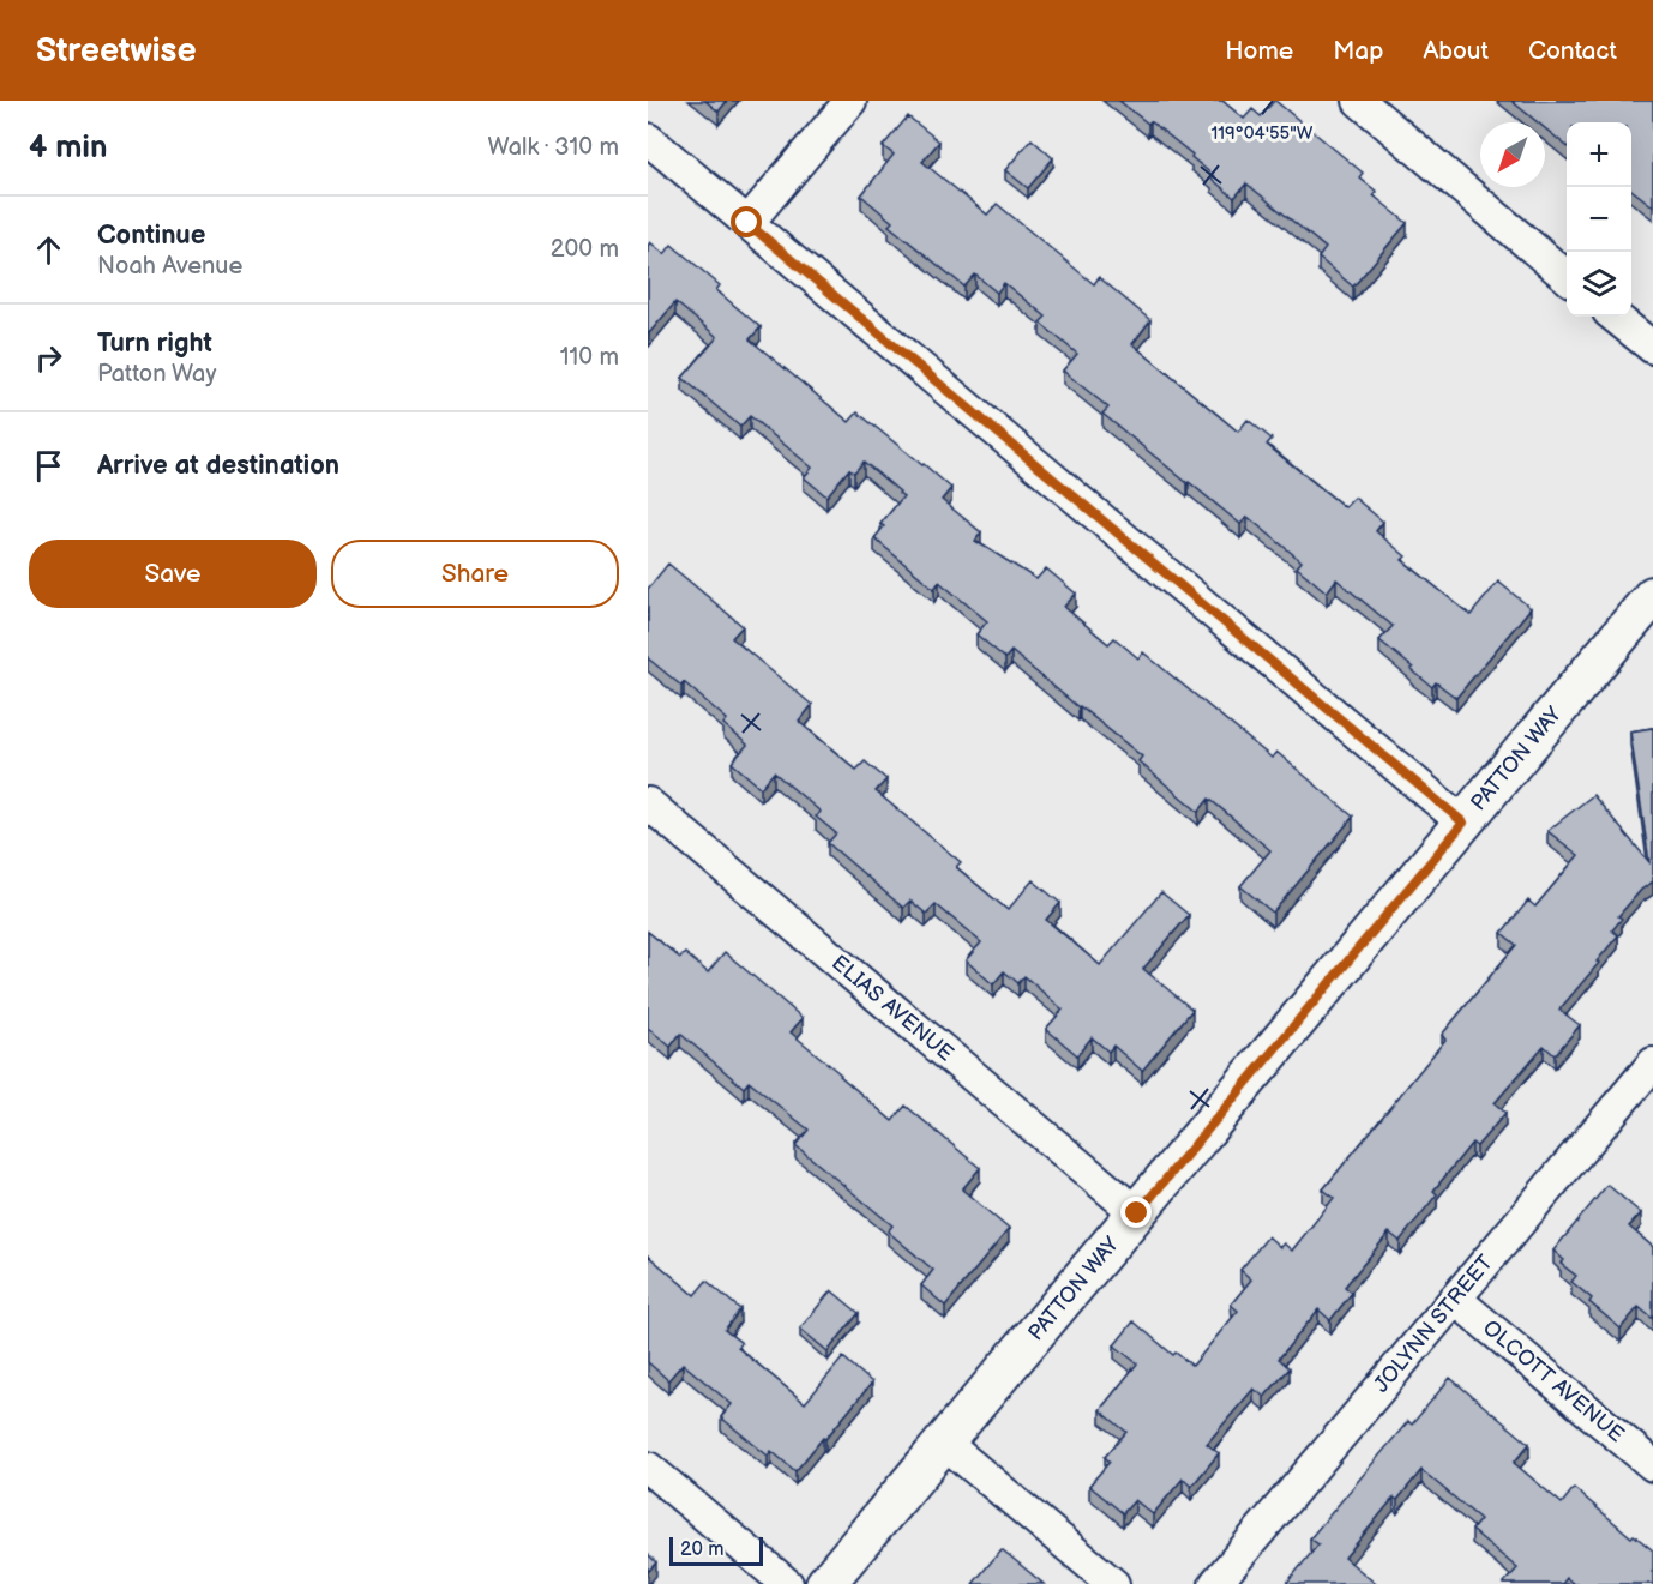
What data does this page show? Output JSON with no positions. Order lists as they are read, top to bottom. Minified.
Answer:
{"streets":{"street":["PATTON WAY","ELIAS AVENUE","JOLYNN STREET","OLCOTT AVENUE"]},"crossings":[["PATTON WAY","ELIAS AVENUE"],["JOLYNN STREET","OLCOTT AVENUE"]],"scale_bar":"20 m","north":"bottom left","page":{"header":"Streetwise","nav":["Home","Map","About","Contact"],"heading":["4 min","Walk · 310 m"],"map_buttons":["+","−"],"list":[["Continue","Noah Avenue","200 m"],["Turn right","Patton Way","110 m"],"Arrive at destination"],"buttons":["Save","Share"],"scale":"20 m"},"coordinates":["119°04'55\"W"]}
